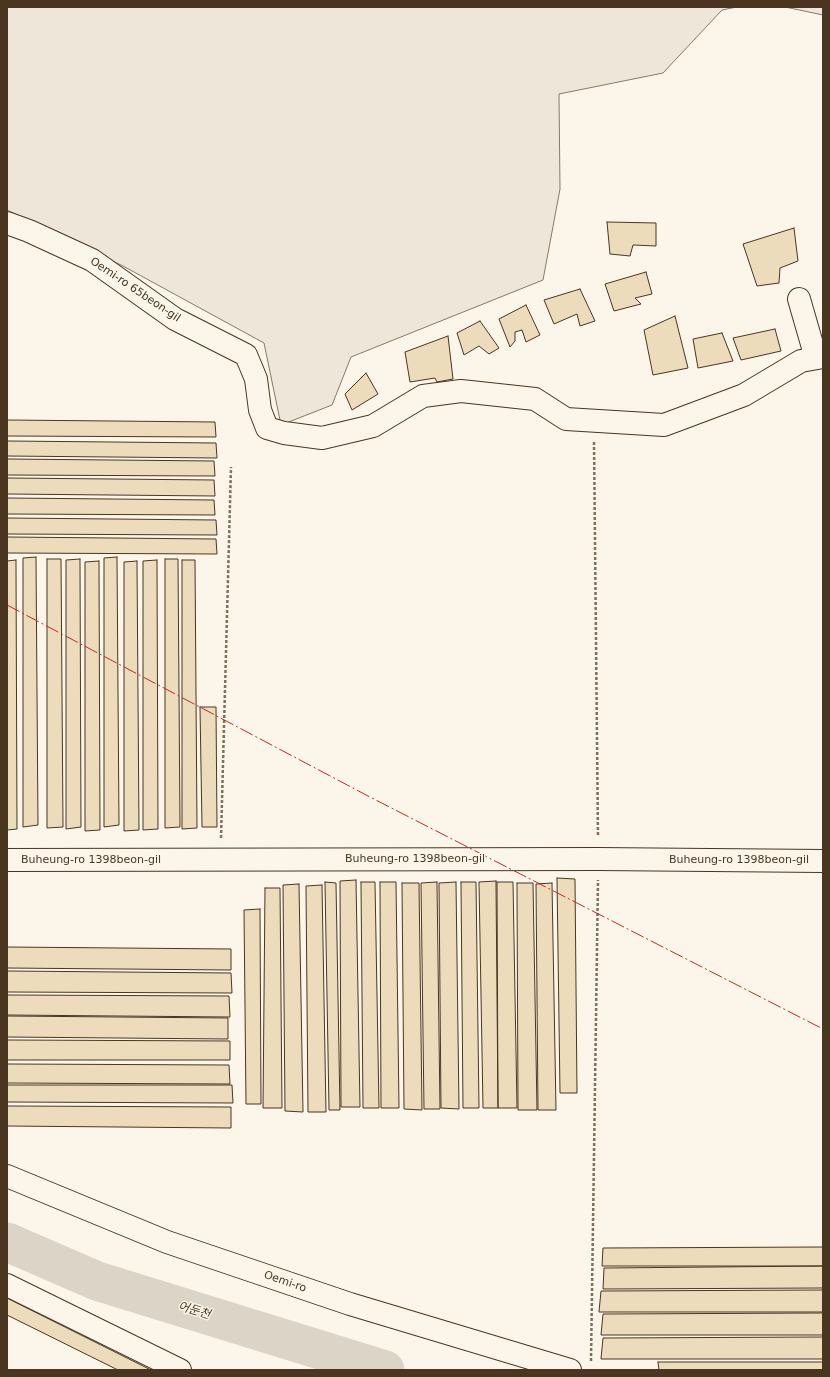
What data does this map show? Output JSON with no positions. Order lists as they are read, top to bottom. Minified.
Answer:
{"streets":{"street":["Oemi-ro 65beon-gil","Buheung-ro 1398beon-gil","Oemi-ro"]},"water":["어둔천"]}
